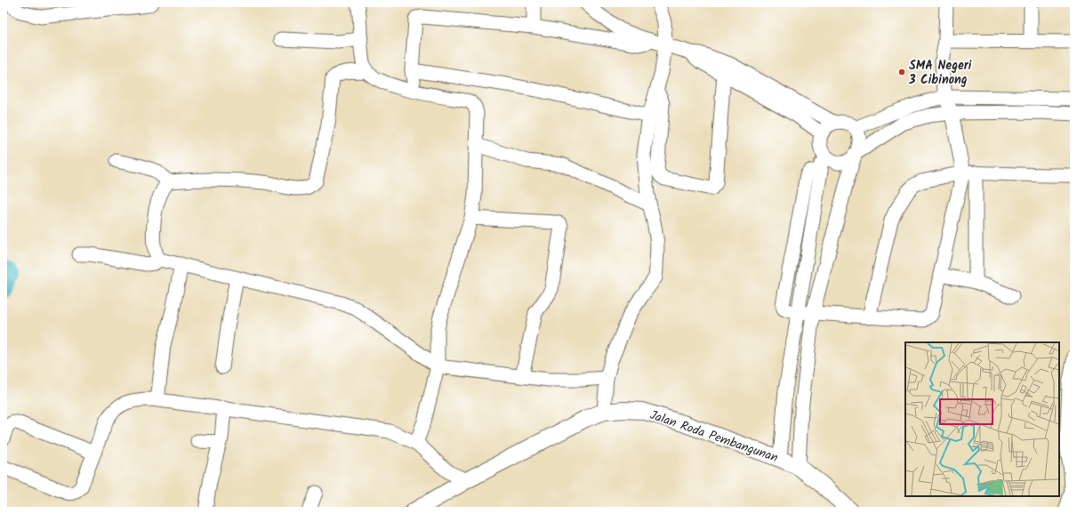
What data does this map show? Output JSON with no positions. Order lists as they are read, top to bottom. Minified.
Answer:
{"streets":{"street":["Jalan Roda Pembangunan"]},"places":["SMA Negeri 3 Cibinong"]}
